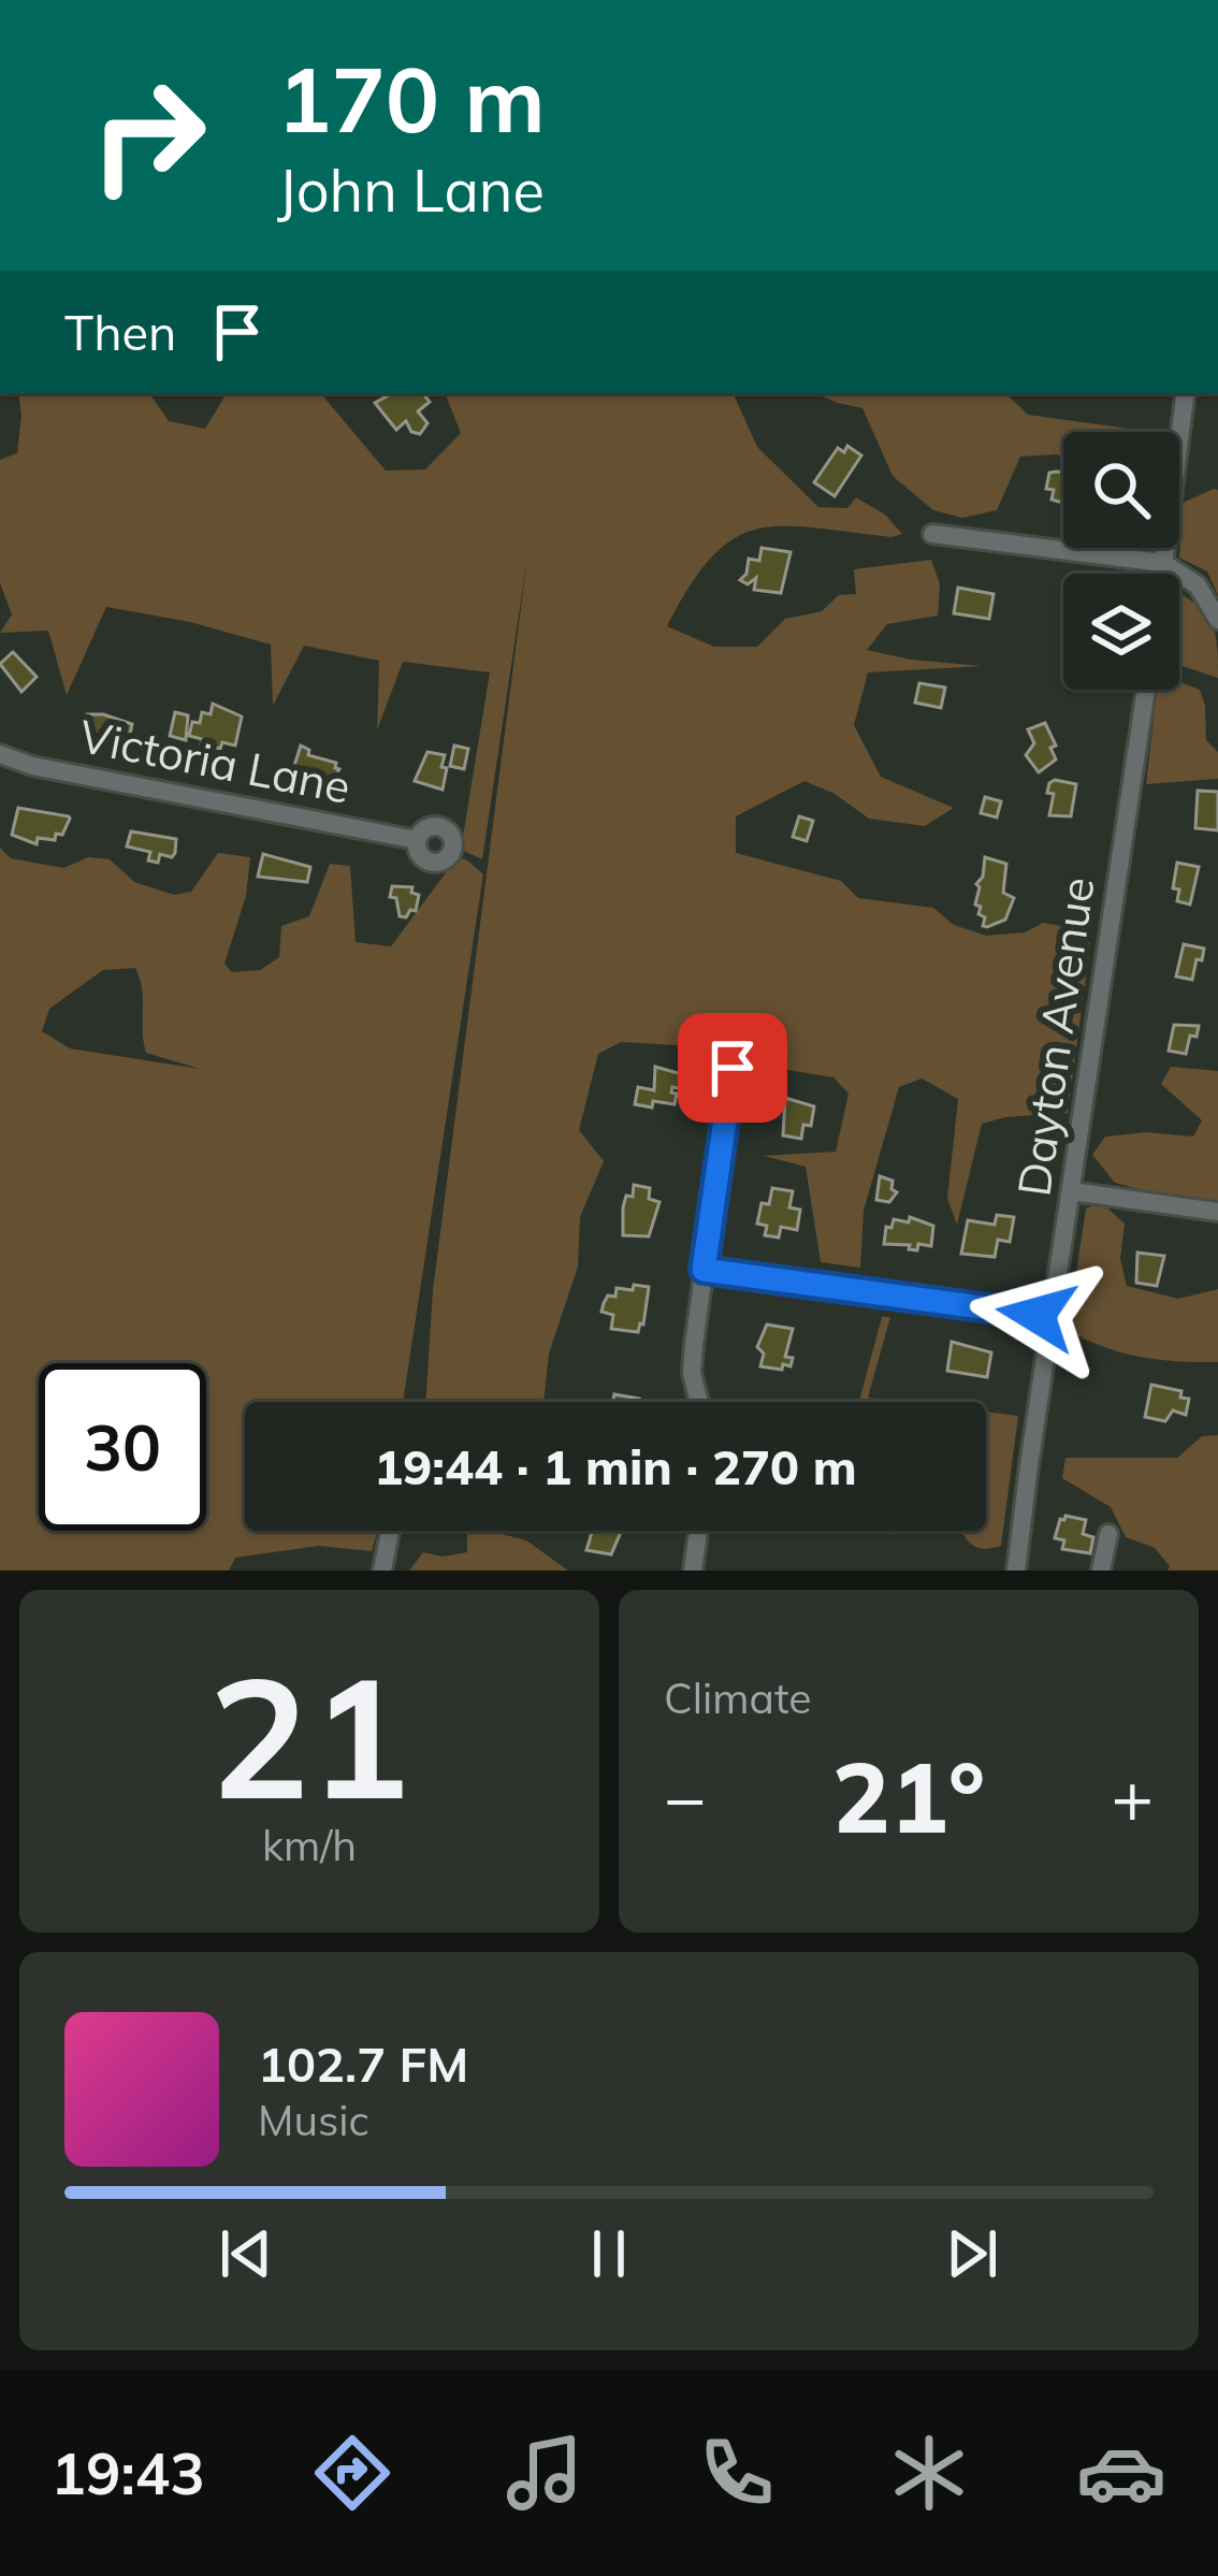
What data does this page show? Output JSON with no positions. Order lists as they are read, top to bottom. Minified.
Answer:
{"streets":{"street":["Victoria Lane","Dayton Avenue"]},"page":{"turn":["170 m","John Lane"],"then":"Then","limit":"30","trip":"19:44 · 1 min · 270 m","tile":[["21","km/h"],"Climate"],"heat":["−","21°","+"],"song":["102.7 FM","Music"],"tabs":"19:43"}}
